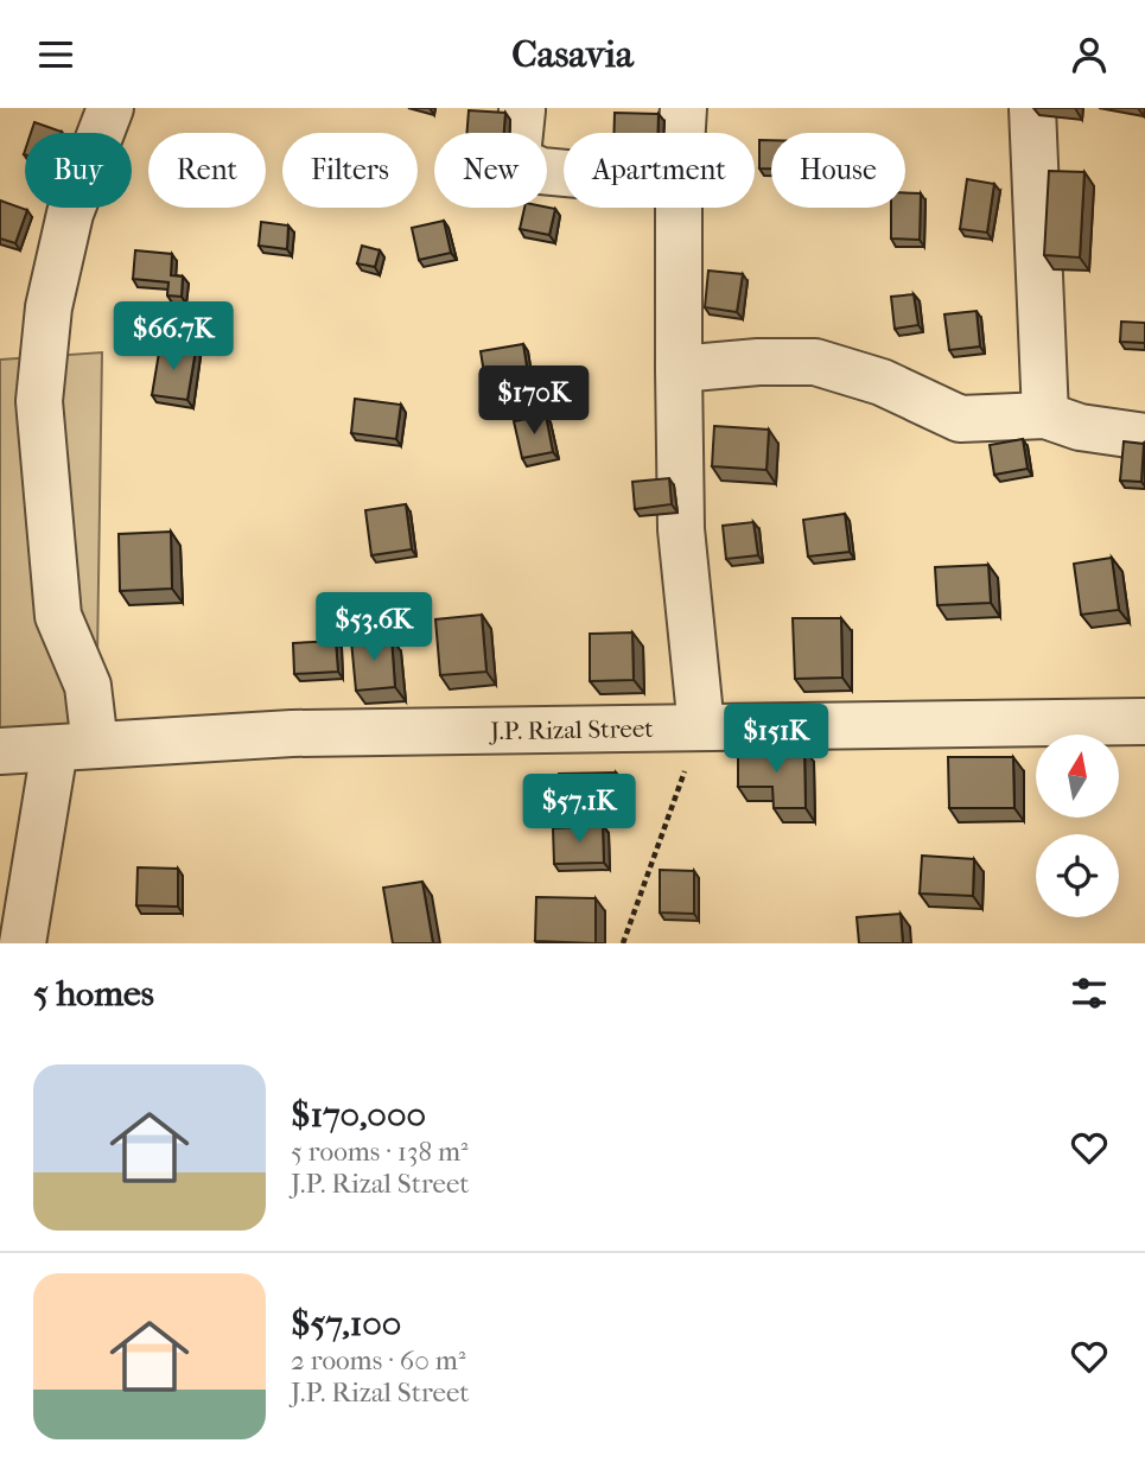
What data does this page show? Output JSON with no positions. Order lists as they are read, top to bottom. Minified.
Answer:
{"streets":{"street":["J.P. Rizal Street"]},"north":"top","page":{"header":"Casavia","chip":["Buy","Rent","Filters","New","Apartment","House"],"price":["$66.7K","$170K","$53.6K","$151K","$57.1K"],"heading":"5 homes","list":[{"name":"$170,000","note":"5 rooms · 138 m² · J.P. Rizal Street"},{"name":"$57,100","note":"2 rooms · 60 m² · J.P. Rizal Street"}]}}
